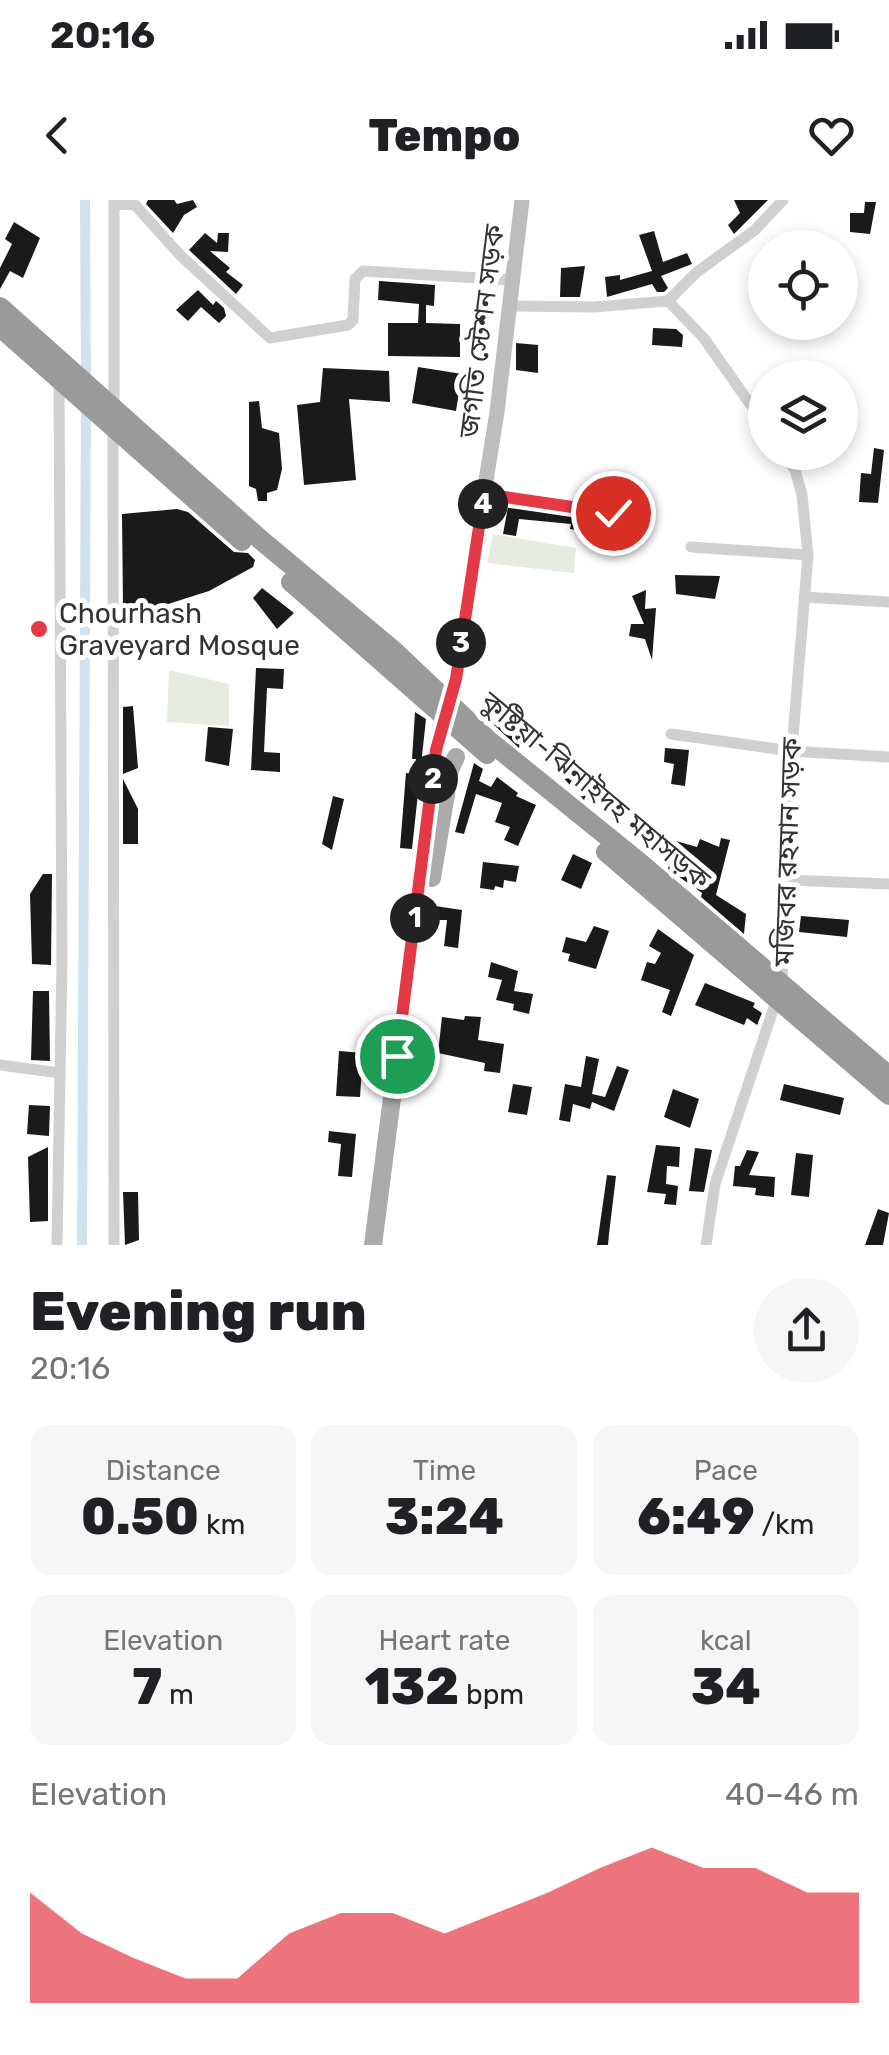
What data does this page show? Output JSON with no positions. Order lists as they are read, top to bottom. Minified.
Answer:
{"streets":{"highway":["কুষ্টিয়া-ঝিনাইদহ মহাসড়ক"],"street":["জগতি স্টেশন সড়ক","মজিবর রহমান সড়ক"]},"crossings":[["জগতি স্টেশন সড়ক","কুষ্টিয়া-ঝিনাইদহ মহাসড়ক"],["কুষ্টিয়া-ঝিনাইদহ মহাসড়ক","মজিবর রহমান সড়ক"]],"places":["Chourhash Graveyard Mosque"],"page":{"status":"20:16","header":"Tempo","pins":["4","3","2","1"],"heading":["Evening run","20:16"],"stats":[["Distance","0.50 km"],["Time","3:24"],["Pace","6:49 /km"],["Elevation","7 m"],["Heart rate","132 bpm"],["kcal","34"]],"chart":["Elevation","40–46 m"]}}
